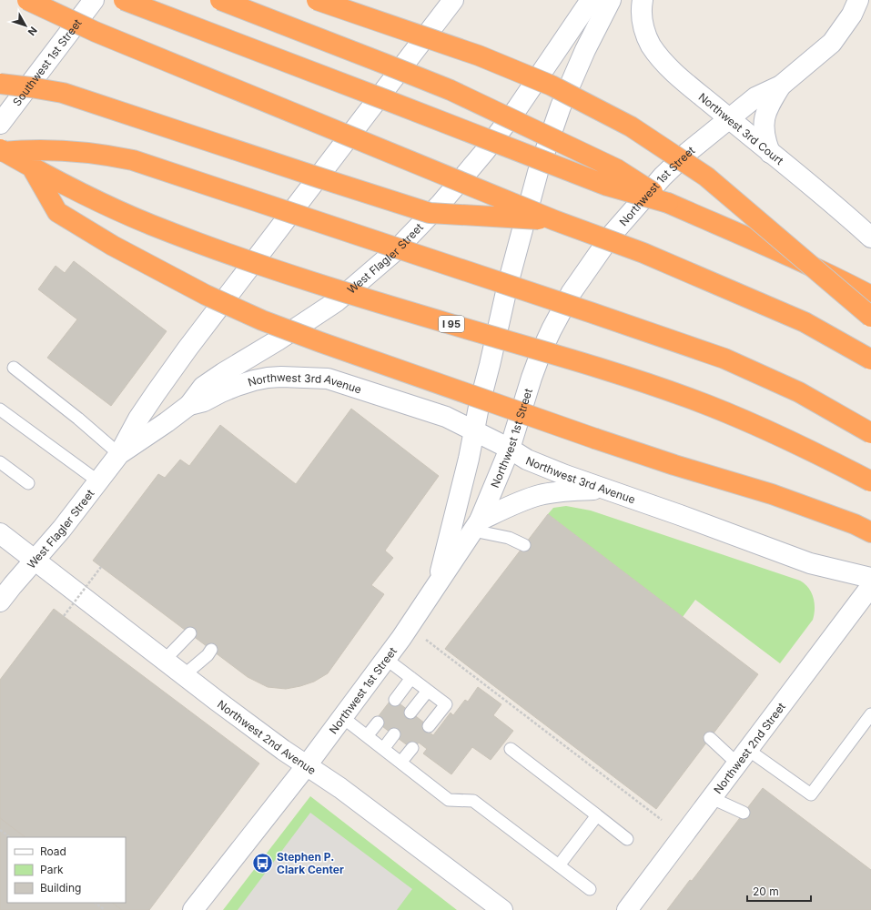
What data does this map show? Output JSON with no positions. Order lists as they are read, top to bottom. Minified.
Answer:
{"streets":{"highway":["I 95"],"main road":["Southwest 1st Street","Northwest 3rd Court","Northwest 1st Street","West Flagler Street","Northwest 3rd Avenue","Northwest 2nd Avenue","Northwest 2nd Street"]},"crossings":[["Northwest 3rd Court","Northwest 1st Street"],["Northwest 1st Street","Northwest 3rd Avenue"],["Northwest 1st Street","Northwest 2nd Avenue"],["West Flagler Street","Northwest 3rd Avenue"],["West Flagler Street","Northwest 2nd Avenue"]],"places":{"bus stop":["Stephen P. Clark Center"]},"legend":["Road","Park","Building"],"scale_bar":"20 m","north":"bottom right"}
